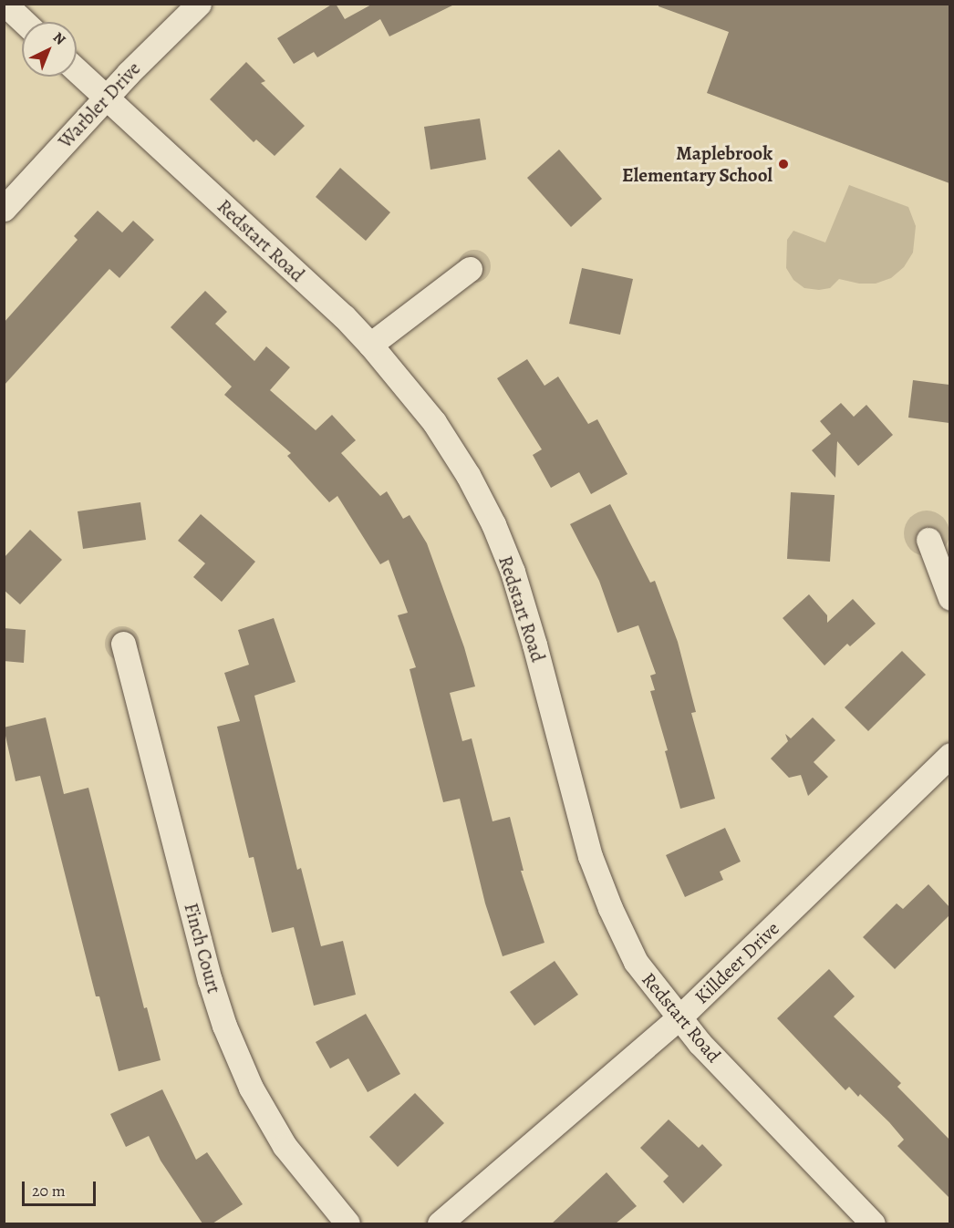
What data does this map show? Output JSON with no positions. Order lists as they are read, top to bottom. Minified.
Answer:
{"streets":{"street":["Warbler Drive","Redstart Road","Finch Court","Killdeer Drive"]},"crossings":[["Warbler Drive","Redstart Road"],["Redstart Road","Killdeer Drive"]],"places":["Maplebrook Elementary School"],"scale_bar":"20 m","north":"top right"}
